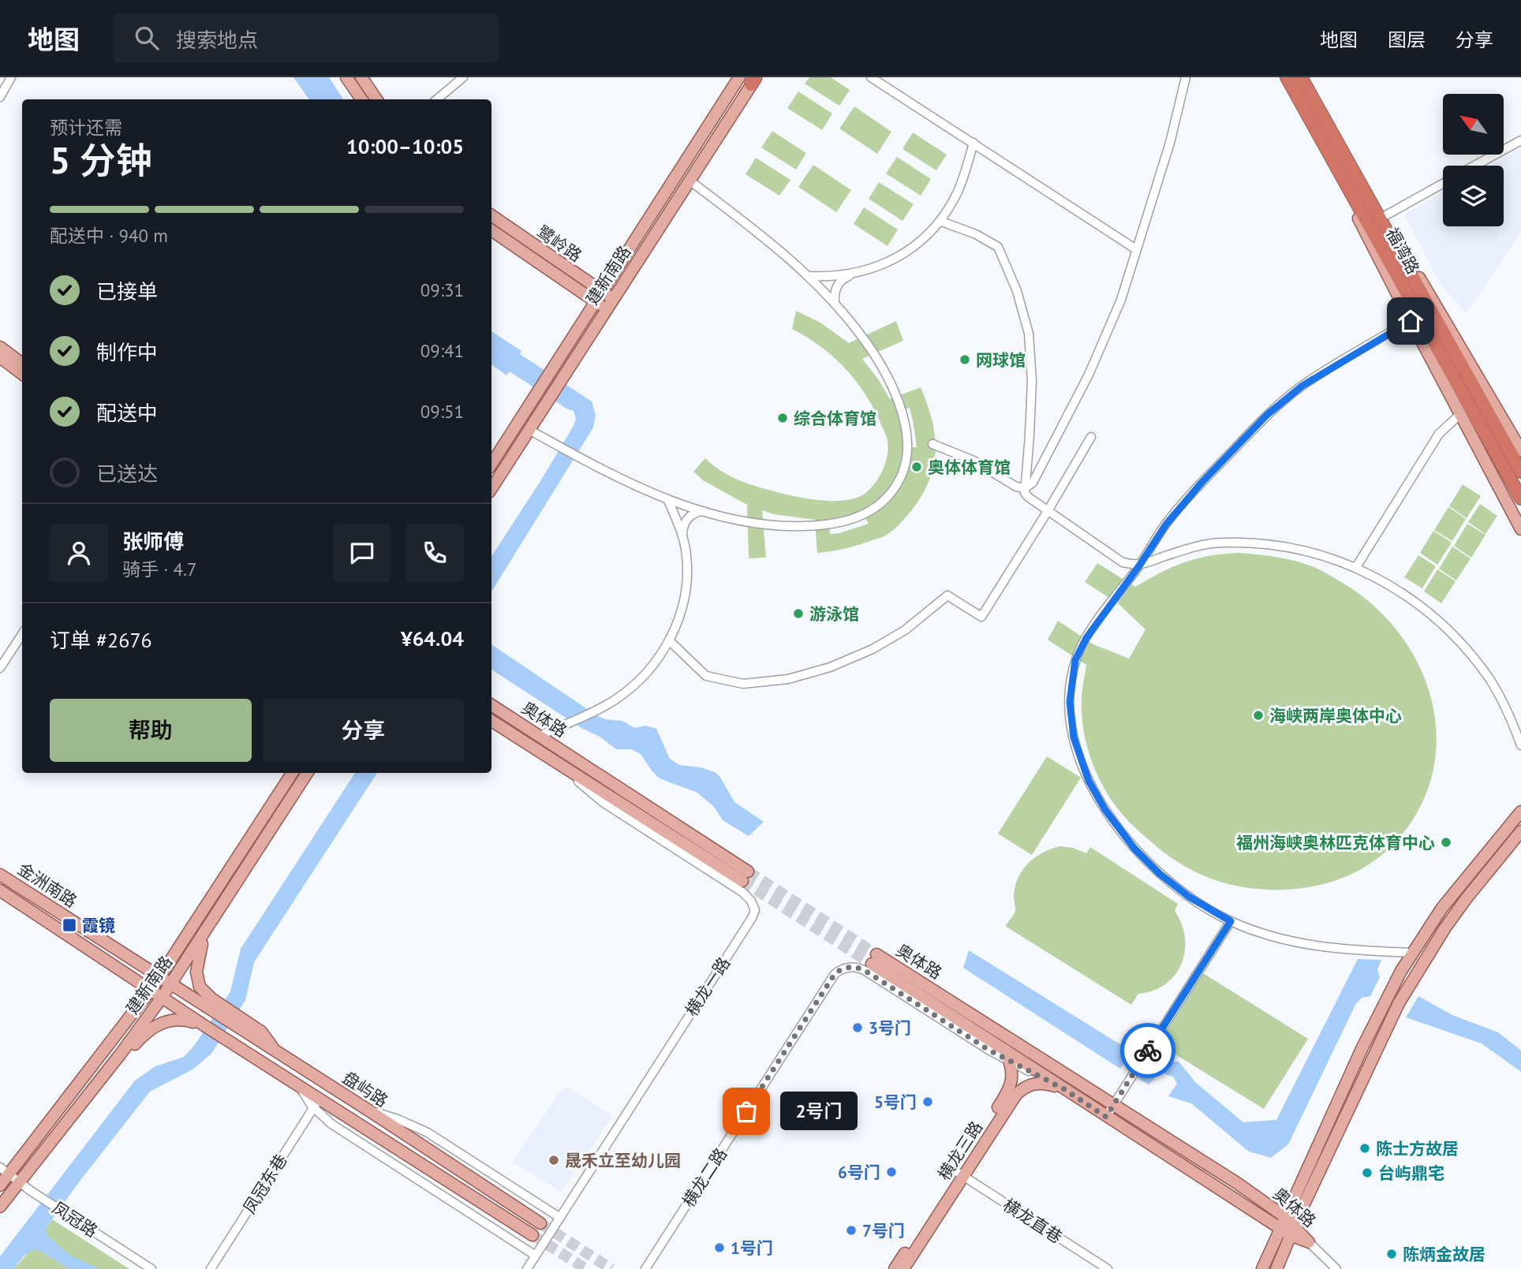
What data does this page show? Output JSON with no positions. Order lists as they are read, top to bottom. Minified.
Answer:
{"streets":{"highway":["福湾路"],"main road":["鹭岭路","建新南路","奥体路","金洲南路","盘屿路","横龙三路"],"street":["横龙一路","横龙二路","凤冠东巷","凤冠路","横龙直巷"]},"crossings":[["鹭岭路","建新南路"],["建新南路","金洲南路"],["建新南路","盘屿路"],["建新南路","凤冠路"],["奥体路","横龙一路"],["奥体路","横龙三路"],["奥体路","横龙二路"],["金洲南路","盘屿路"],["盘屿路","凤冠东巷"],["横龙三路","横龙二路"],["横龙三路","横龙直巷"]],"places":{"other":["网球馆","综合体育馆","奥体体育馆","游泳馆","海峡两岸奥体中心","福州海峡奥林匹克体育中心","3号门","5号门","2号门","陈士方故居","晟禾立至幼儿园","6号门","台屿鼎宅","7号门","1号门","陈炳金故居"],"transit":["霞镜"]},"north":"top left","page":{"header":"地图","search":"搜索地点","nav":["地图","图层","分享"],"heading":["5 分钟","预计还需","10:00–10:05"],"panel":["张师傅","骑手 · 4.7","订单 #2676","¥64.04"],"bar":"配送中 · 940 m","list":[["已接单","09:31"],["制作中","09:41"],["配送中","09:51"],"已送达"],"buttons":["帮助","分享"],"bubble":"2号门"}}
